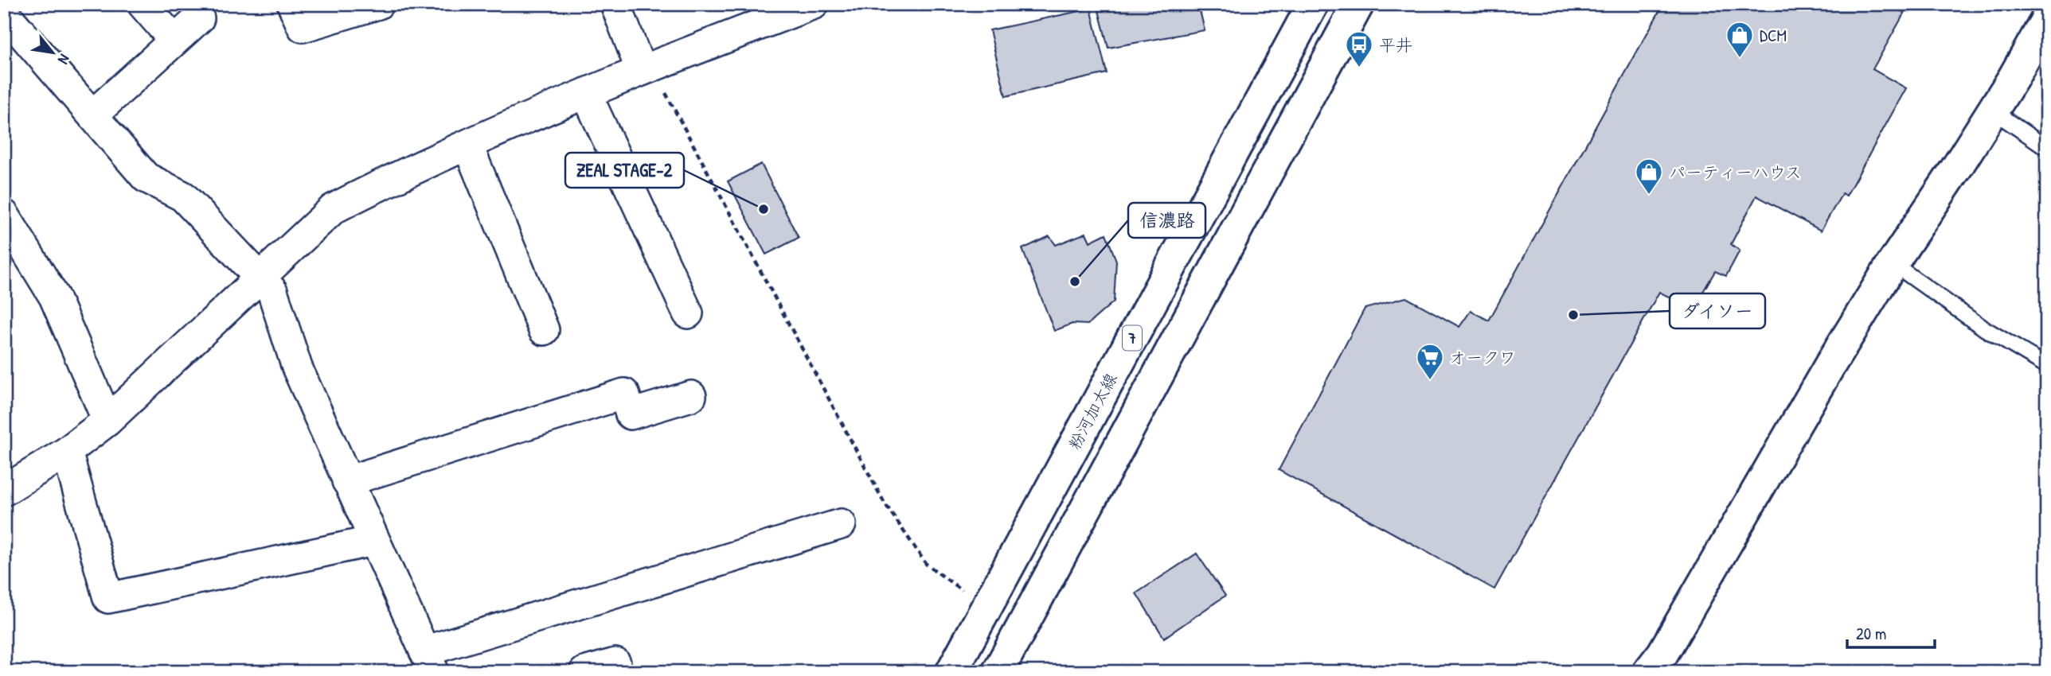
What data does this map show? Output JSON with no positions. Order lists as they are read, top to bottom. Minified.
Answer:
{"streets":{"main road":["7","粉河加太線"]},"places":{"shop":["DCM","パーティーハウス"],"bus stop":["平井"],"other":["ZEAL STAGE-2","信濃路","ダイソー"],"supermarket":["オークワ"]},"scale_bar":"20 m","north":"bottom right"}
